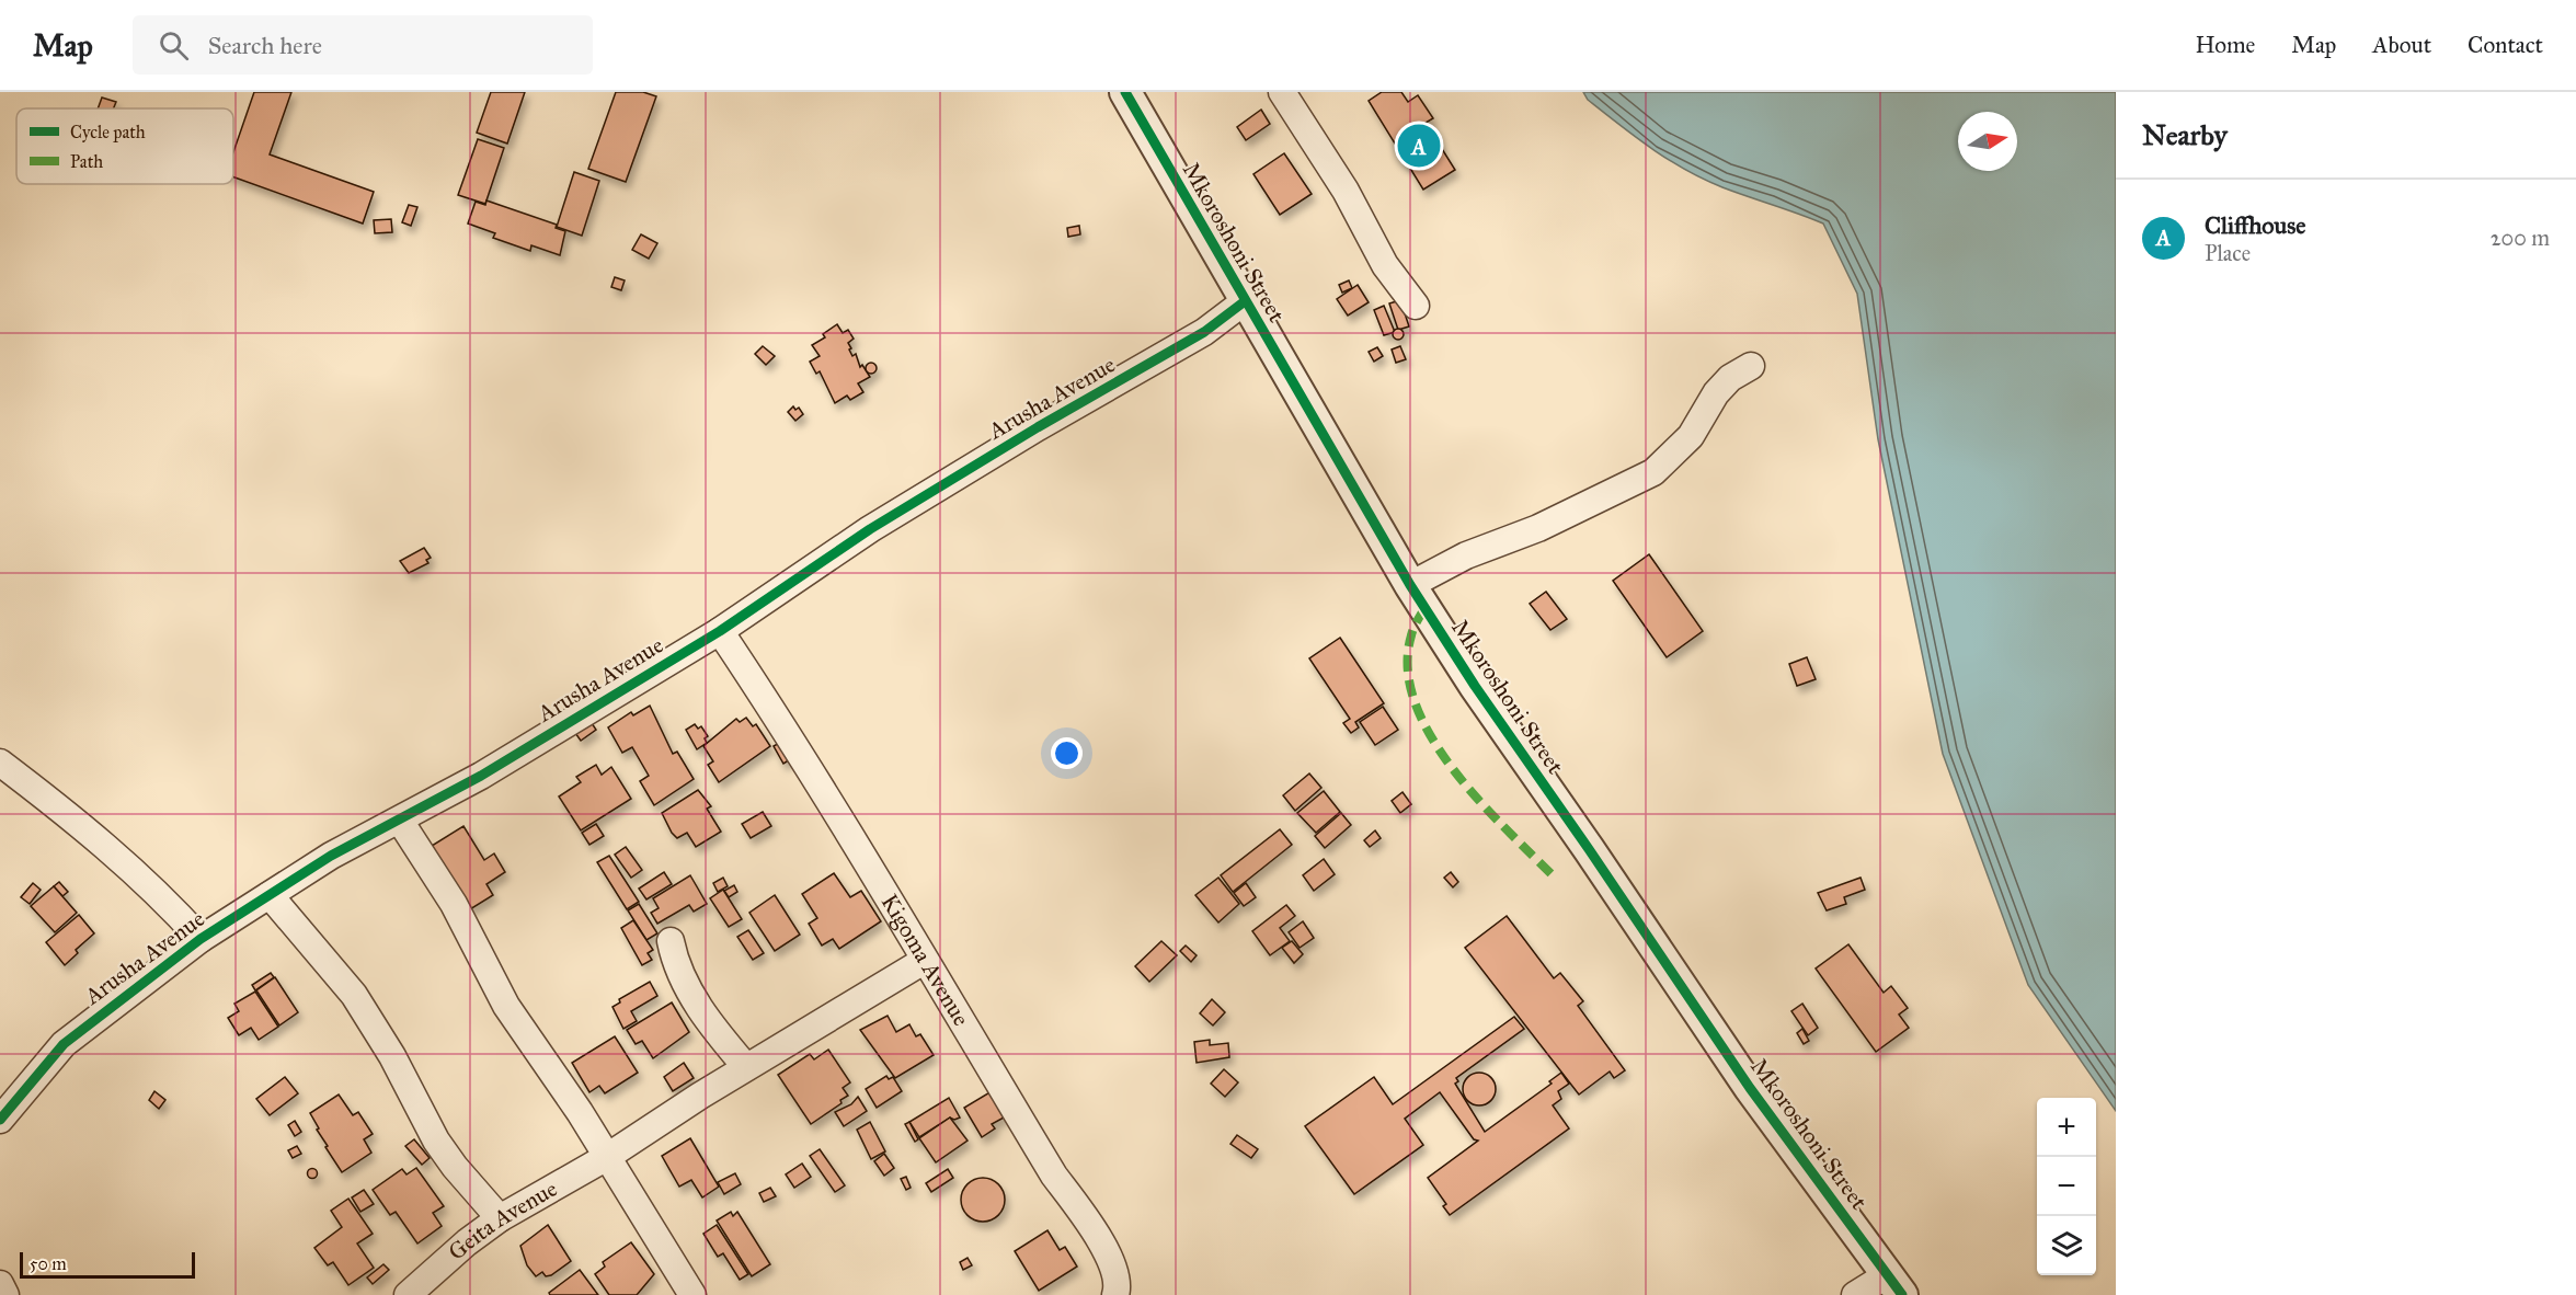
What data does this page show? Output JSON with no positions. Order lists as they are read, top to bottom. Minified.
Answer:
{"streets":{"street":["Mkoroshoni Street","Arusha Avenue","Kigoma Avenue","Geita Avenue"]},"crossings":[["Mkoroshoni Street","Arusha Avenue"],["Arusha Avenue","Kigoma Avenue"],["Kigoma Avenue","Geita Avenue"]],"legend":["Cycle path","Path"],"scale_bar":"50 m","north":"right","page":{"header":"Map","search":"Search here","nav":["Home","Map","About","Contact"],"heading":"Nearby","pins":"A","list":[{"mark":"A","name":"Cliffhouse","note":"Place","value":"200 m"}],"map_buttons":["+","−"],"scale":"50 m"}}
